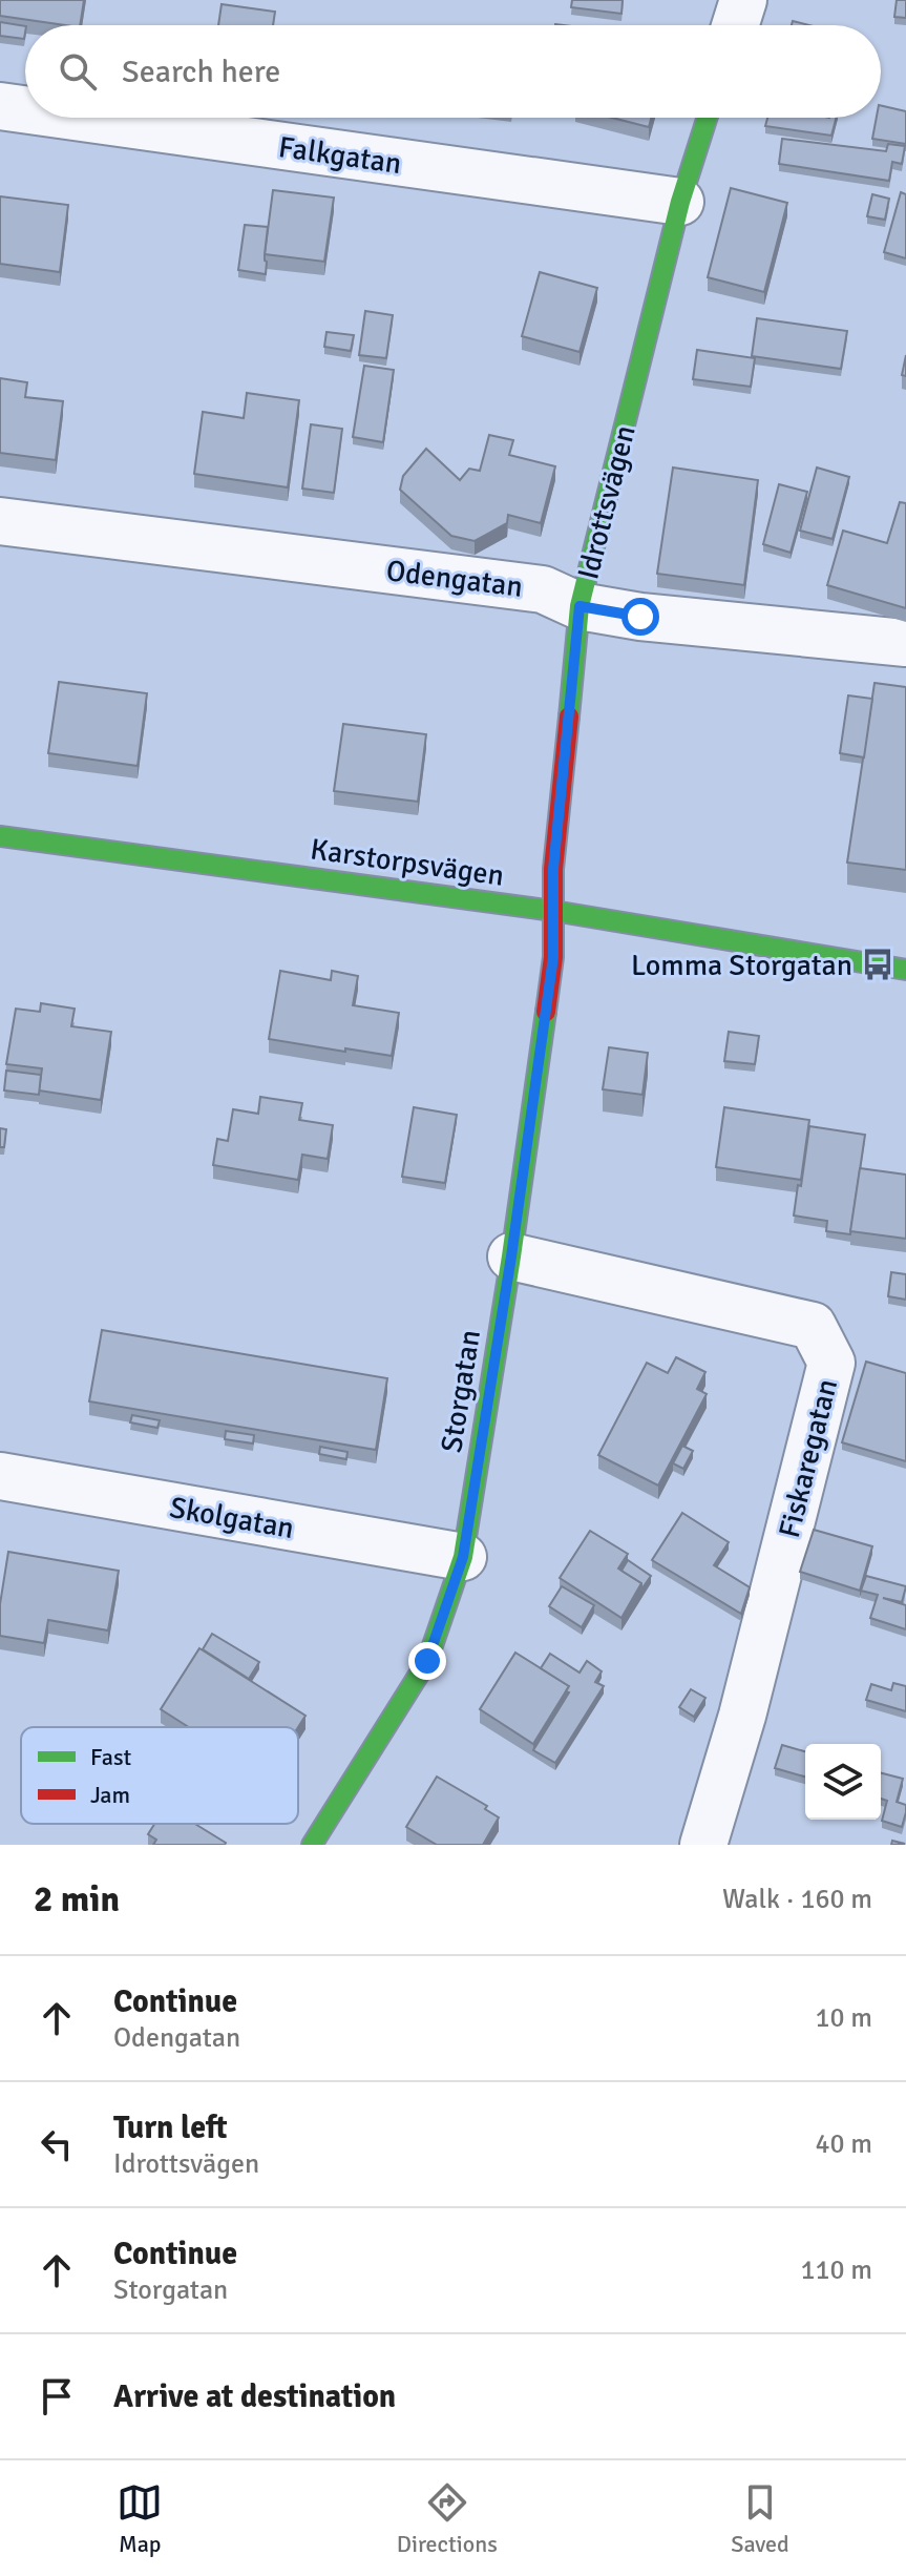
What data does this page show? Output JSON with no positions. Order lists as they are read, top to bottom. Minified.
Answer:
{"streets":{"street":["Falkgatan","Idrottsvägen","Odengatan","Karstorpsvägen","Storgatan","Fiskaregatan","Skolgatan"]},"crossings":[["Falkgatan","Idrottsvägen"],["Idrottsvägen","Odengatan"],["Idrottsvägen","Karstorpsvägen"],["Idrottsvägen","Storgatan"],["Karstorpsvägen","Storgatan"],["Storgatan","Fiskaregatan"],["Storgatan","Skolgatan"]],"places":{"bus stop":["Lomma Storgatan"]},"legend":["Fast","Jam"],"page":{"search":"Search here","heading":["2 min","Walk · 160 m"],"list":[["Continue","Odengatan","10 m"],["Turn left","Idrottsvägen","40 m"],["Continue","Storgatan","110 m"],"Arrive at destination"],"nav":["Map","Directions","Saved"]}}
